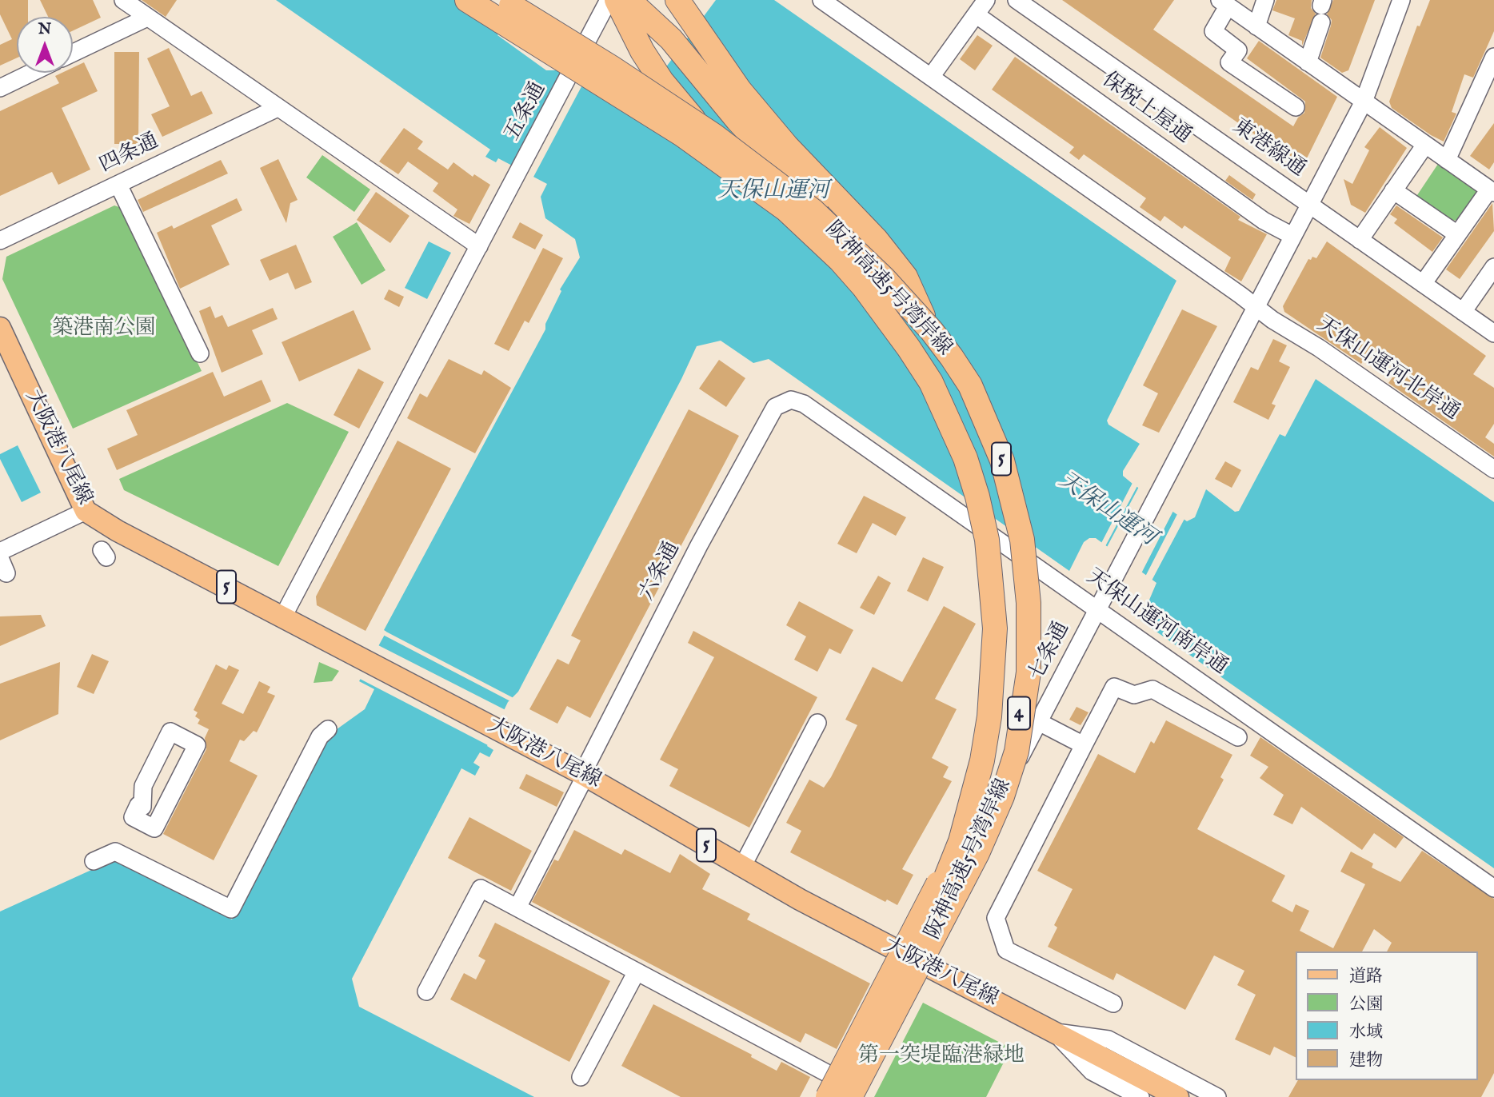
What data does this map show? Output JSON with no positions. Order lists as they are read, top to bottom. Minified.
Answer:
{"streets":{"highway":["阪神高速5号湾岸線","5","4"],"main road":["大阪港八尾線"],"street":["保税上屋通","五条通","東港線通","四条通","天保山運河北岸通","六条通","天保山運河南岸通","七条通"]},"crossings":[["保税上屋通","七条通"],["五条通","大阪港八尾線"],["東港線通","七条通"],["阪神高速5号湾岸線","七条通"],["阪神高速5号湾岸線","4"],["天保山運河北岸通","七条通"],["大阪港八尾線","六条通"],["大阪港八尾線","七条通"],["六条通","天保山運河南岸通"],["天保山運河南岸通","七条通"],["七条通","4"]],"water":["天保山運河"],"parks":["築港南公園","第一突堤臨港緑地"],"legend":["道路","公園","水域","建物"],"north":"top"}
